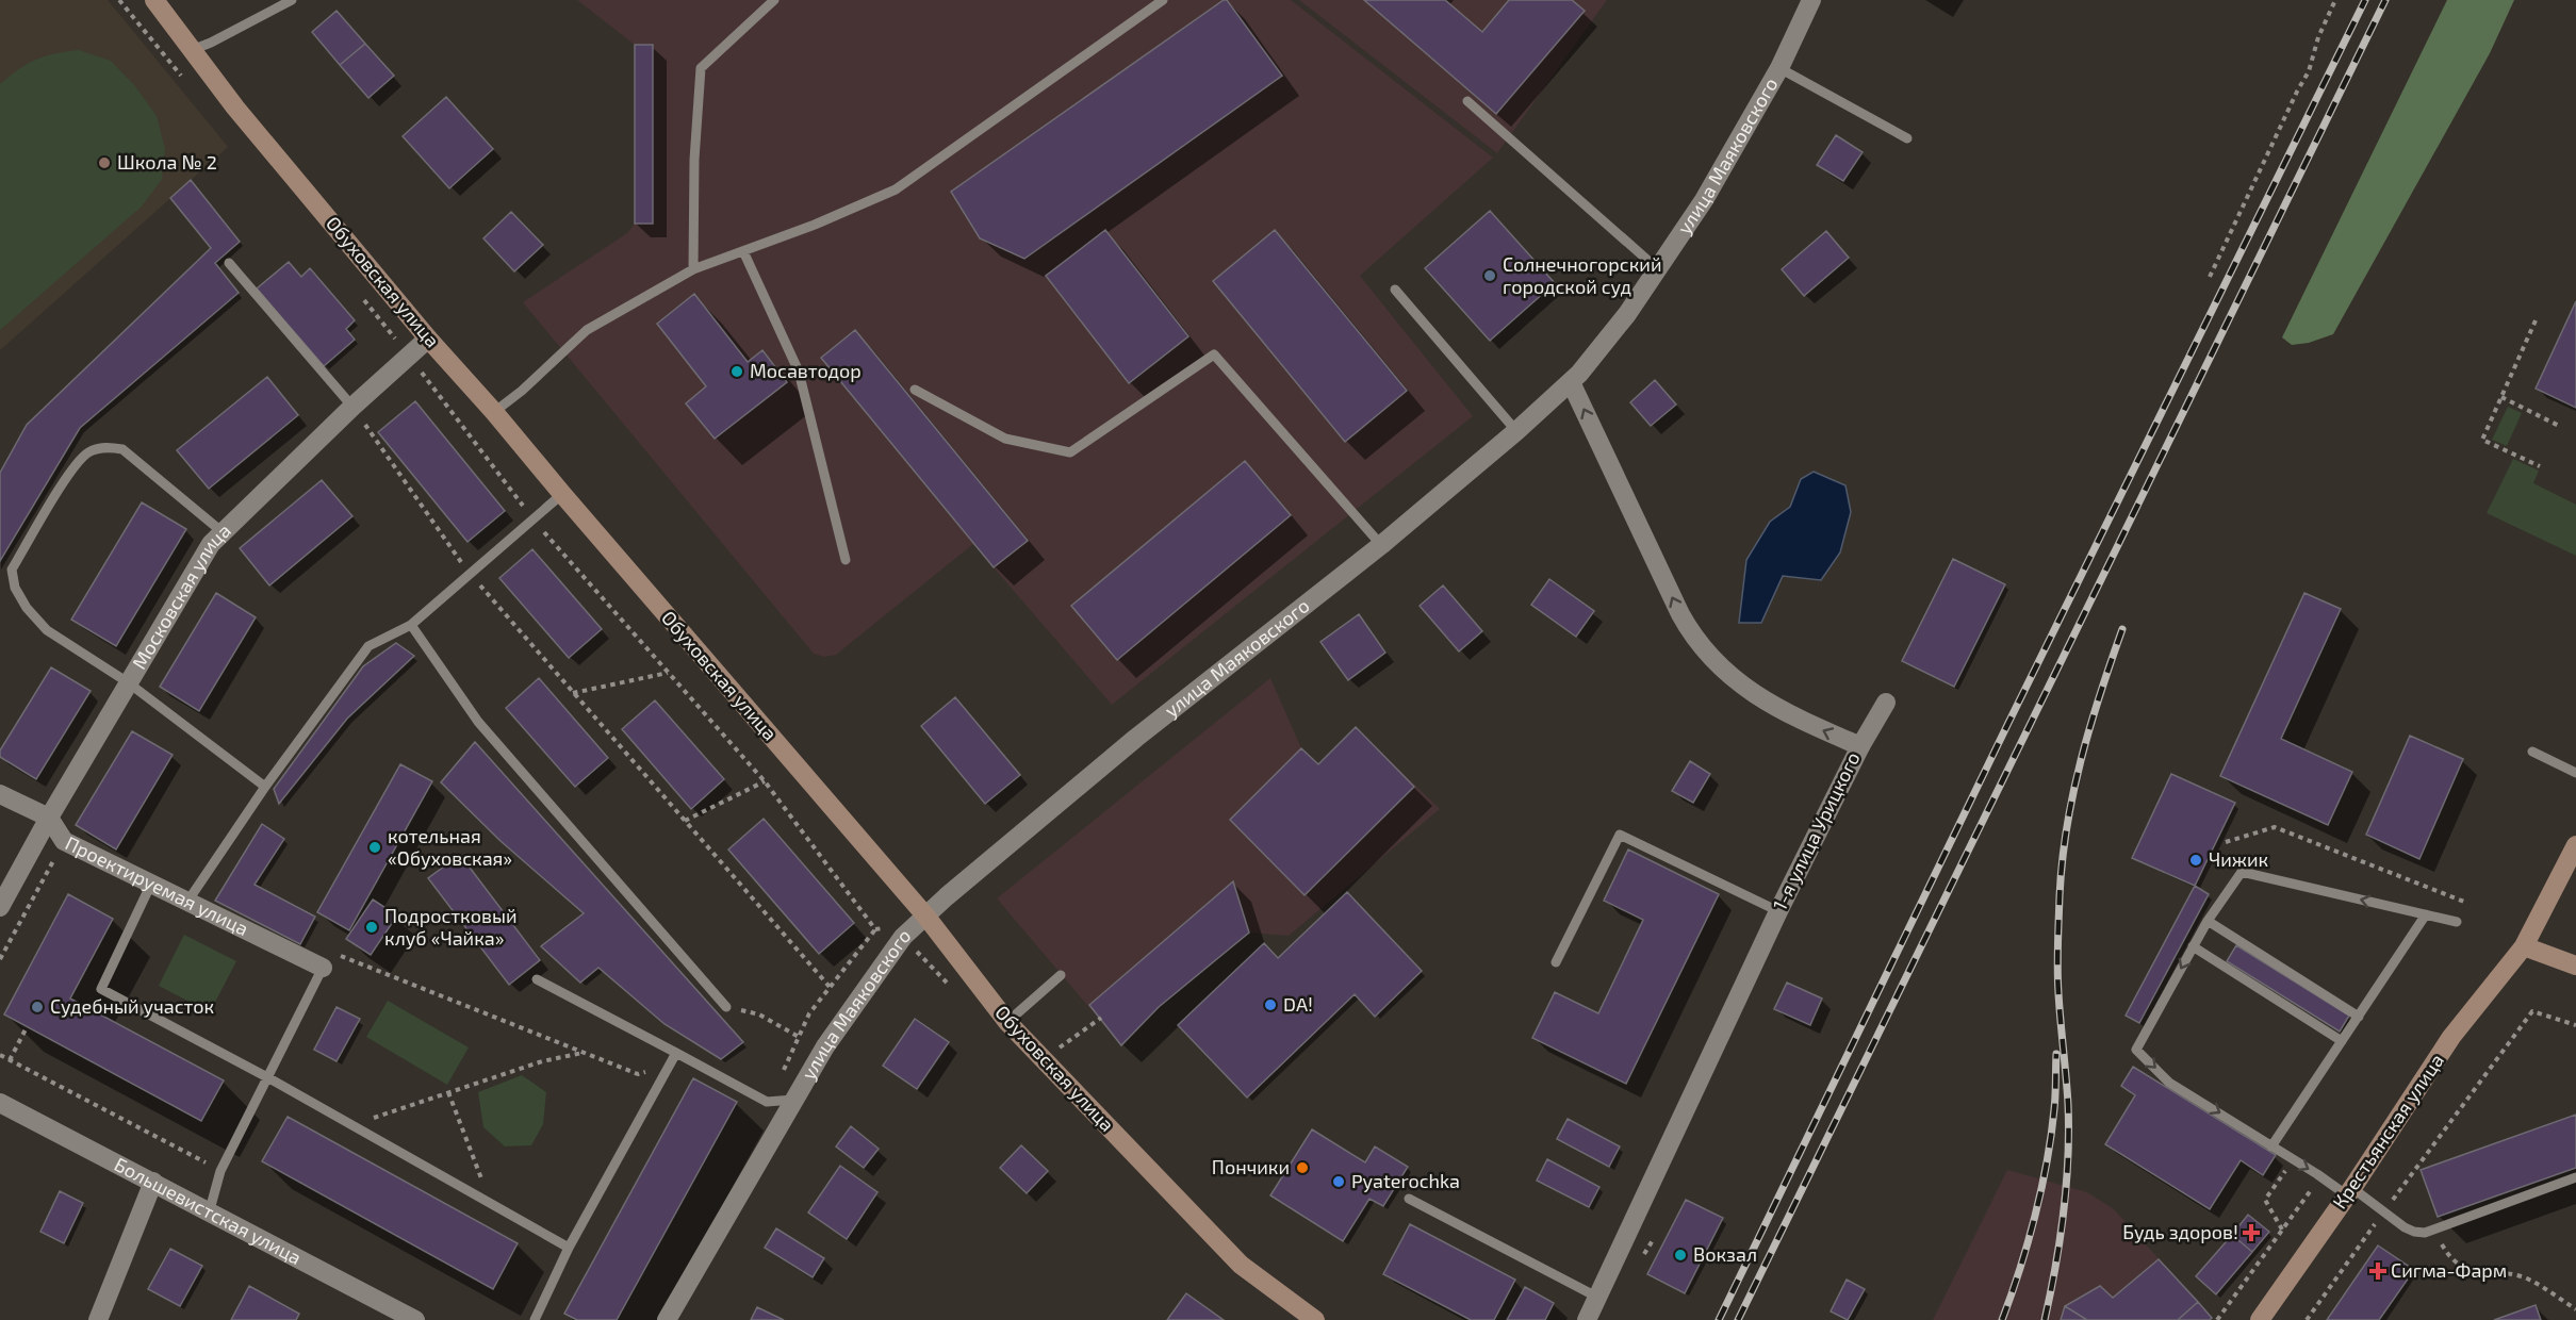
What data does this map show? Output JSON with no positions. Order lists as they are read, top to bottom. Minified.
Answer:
{"streets":{"street":["улица Маяковского","Обуховская улица","Московская улица","1-я улица Урицкого","Проектируемая улица","Крестьянская улица","Большевистская улица"]},"crossings":[["улица Маяковского","Обуховская улица"],["улица Маяковского","1-я улица Урицкого"],["Обуховская улица","Московская улица"],["Московская улица","Проектируемая улица"]],"one_way":["1-я улица Урицкого"],"places":{"other":["Школа № 2","Солнечногорский городской суд","Мосавтодор","котельная «Обуховская»","Чижик","Подростковый клуб «Чайка»","DA!","Судебный участок","Пончики","Pyaterochka","Вокзал"],"health":["Будь здоров!","Сигма-Фарм"]}}
